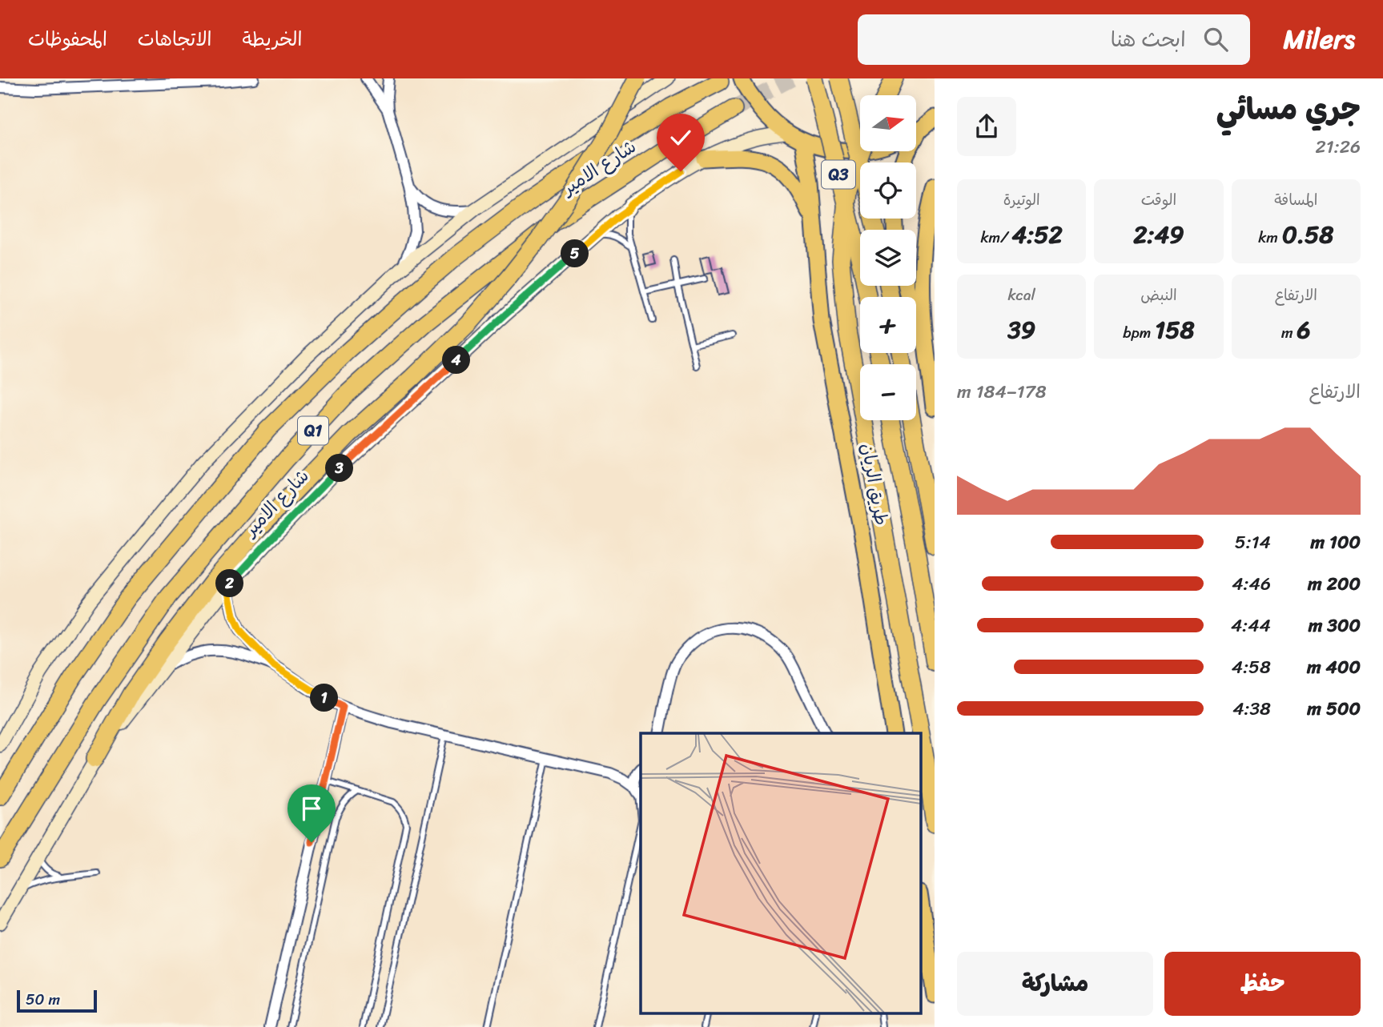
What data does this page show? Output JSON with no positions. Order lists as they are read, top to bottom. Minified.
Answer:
{"streets":{"highway":["شارع الامير","Q3","Q1","طريق الريان"]},"scale_bar":"50 m","north":"right","page":{"header":"Milers","search":"ابحث هنا","nav":["الخريطة","الاتجاهات","المحفوظات"],"heading":["جري مسائي","21:26"],"map_buttons":["+","−"],"stats":[["المسافة","0.58 km"],["الوقت","2:49"],["الوتيرة","4:52 /km"],["الارتفاع","6 m"],["النبض","158 bpm"],["kcal","39"]],"pins":["5","4","3","2","1"],"chart":["الارتفاع","178–184 m"],"list":[{"name":"100 m","note":"5:14"},{"name":"200 m","note":"4:46"},{"name":"300 m","note":"4:44"},{"name":"400 m","note":"4:58"},{"name":"500 m","note":"4:38"}],"buttons":["حفظ","مشاركة"],"scale":"50 m"}}
